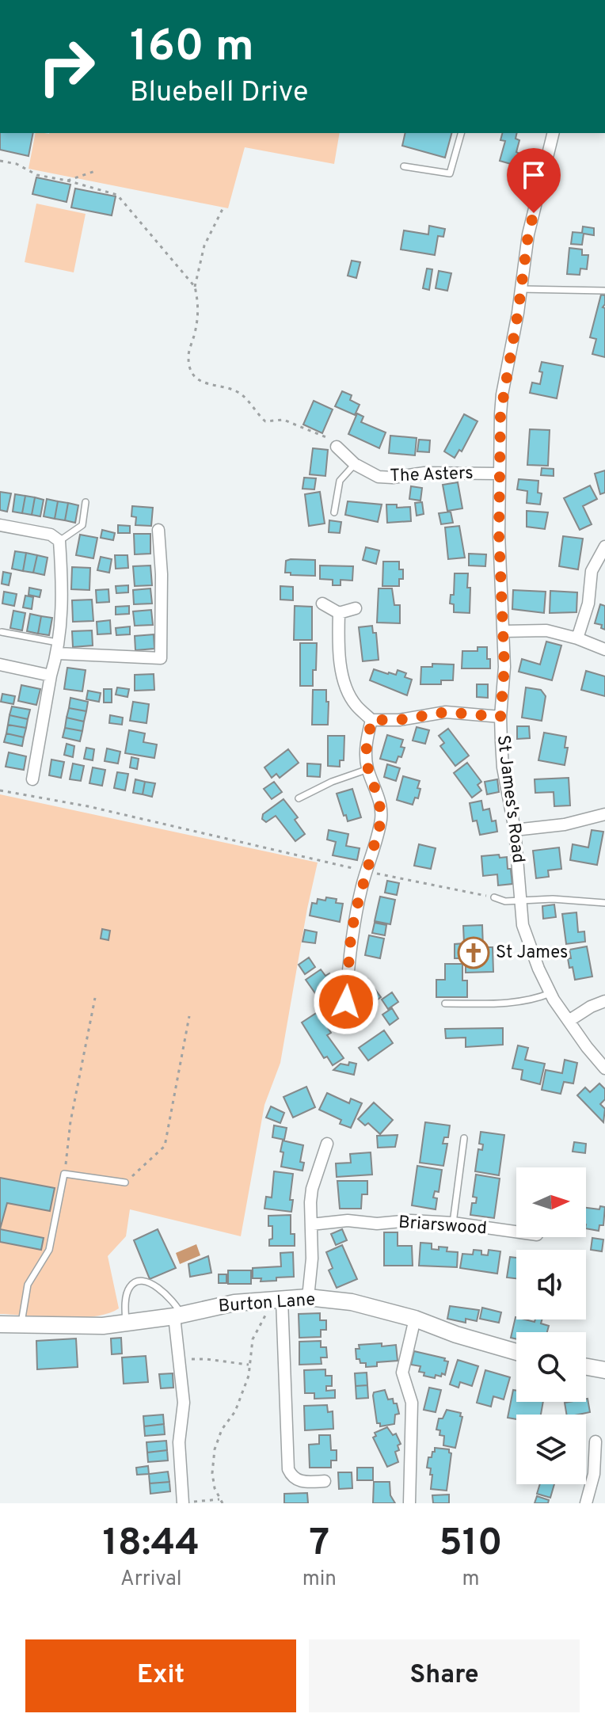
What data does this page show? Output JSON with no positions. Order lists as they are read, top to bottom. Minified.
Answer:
{"streets":{"street":["The Asters","St James's Road","Briarswood","Burton Lane"]},"crossings":[["The Asters","St James's Road"]],"places":{"church":["St James"]},"north":"right","page":{"turn":["160 m","Bluebell Drive"],"eta":["18:44","Arrival","7","min","510","m"],"buttons":["Exit","Share"]}}
